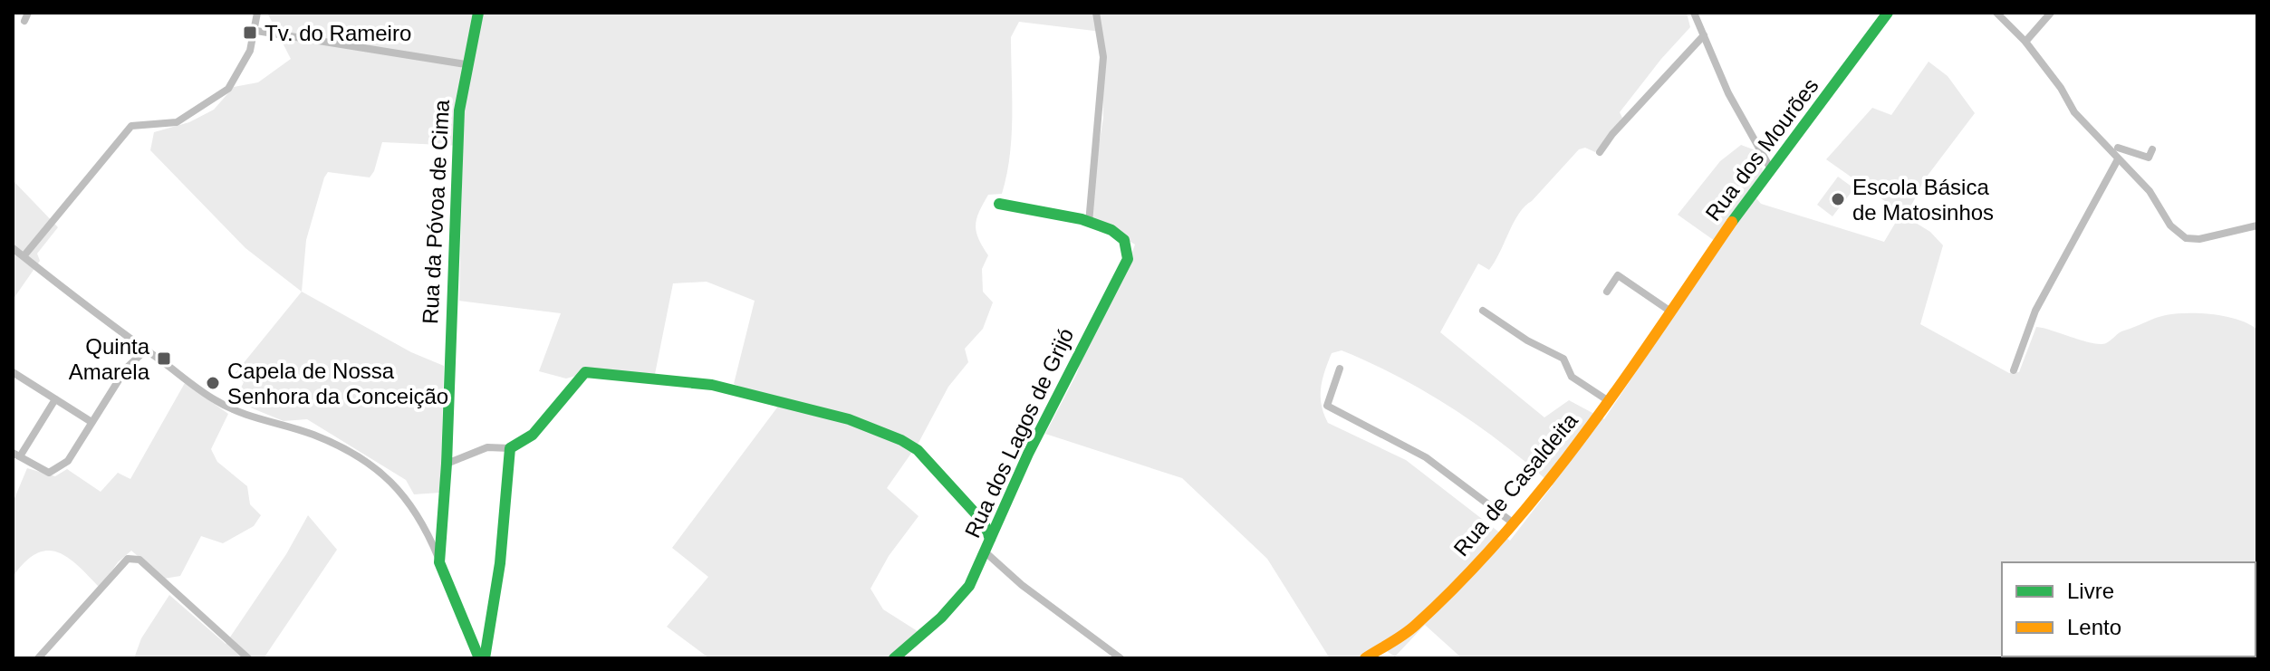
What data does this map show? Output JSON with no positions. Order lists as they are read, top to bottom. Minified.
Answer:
{"streets":{"street":["Rua dos Mourões","Rua da Póvoa de Cima","Rua dos Lagos de Grijó","Rua de Casaldeita"]},"crossings":[["Rua dos Mourões","Rua de Casaldeita"]],"places":{"transit":["Tv. do Rameiro","Quinta Amarela"],"other":["Escola Básica de Matosinhos","Capela de Nossa Senhora da Conceição"]},"legend":["Livre","Lento"]}
